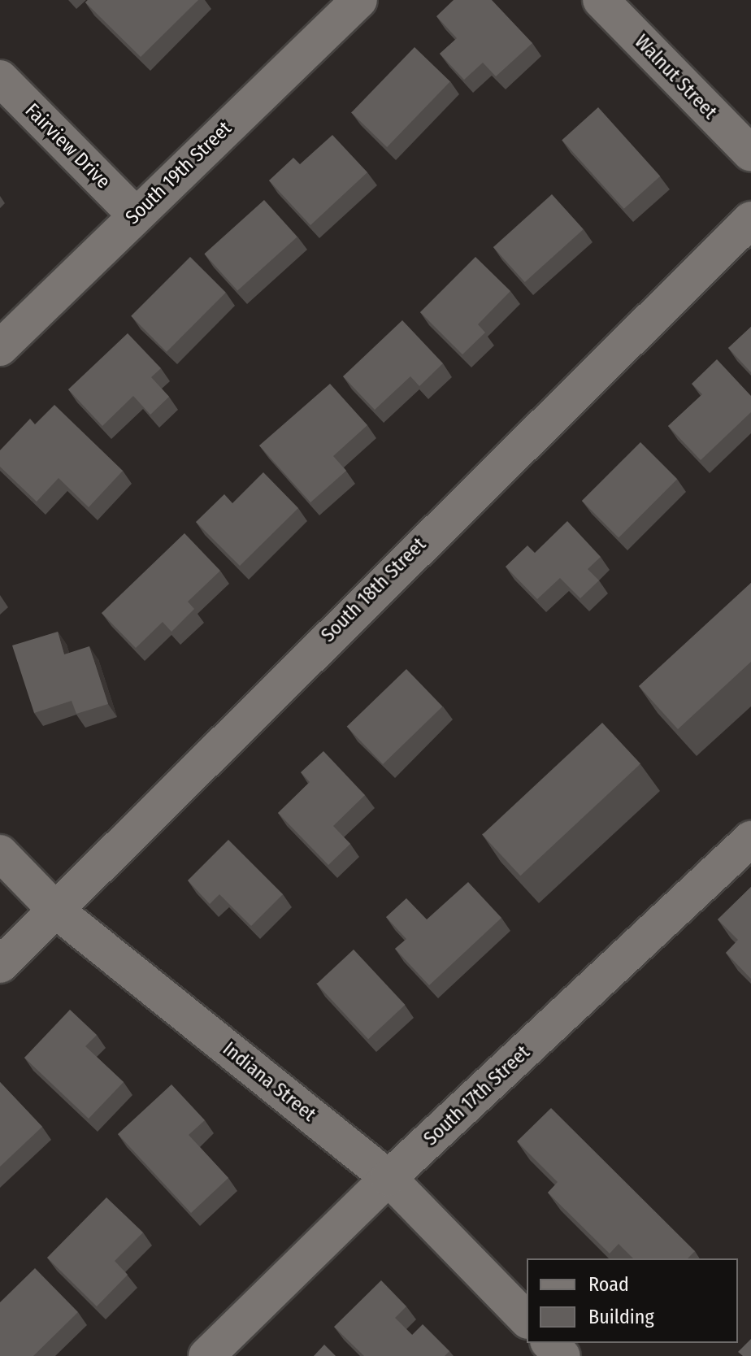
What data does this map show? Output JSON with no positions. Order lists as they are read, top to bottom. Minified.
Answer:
{"streets":{"street":["Walnut Street","Fairview Drive","South 19th Street","South 18th Street","Indiana Street","South 17th Street"]},"crossings":[["Fairview Drive","South 19th Street"],["South 18th Street","Indiana Street"],["Indiana Street","South 17th Street"]],"legend":["Road","Building"]}
